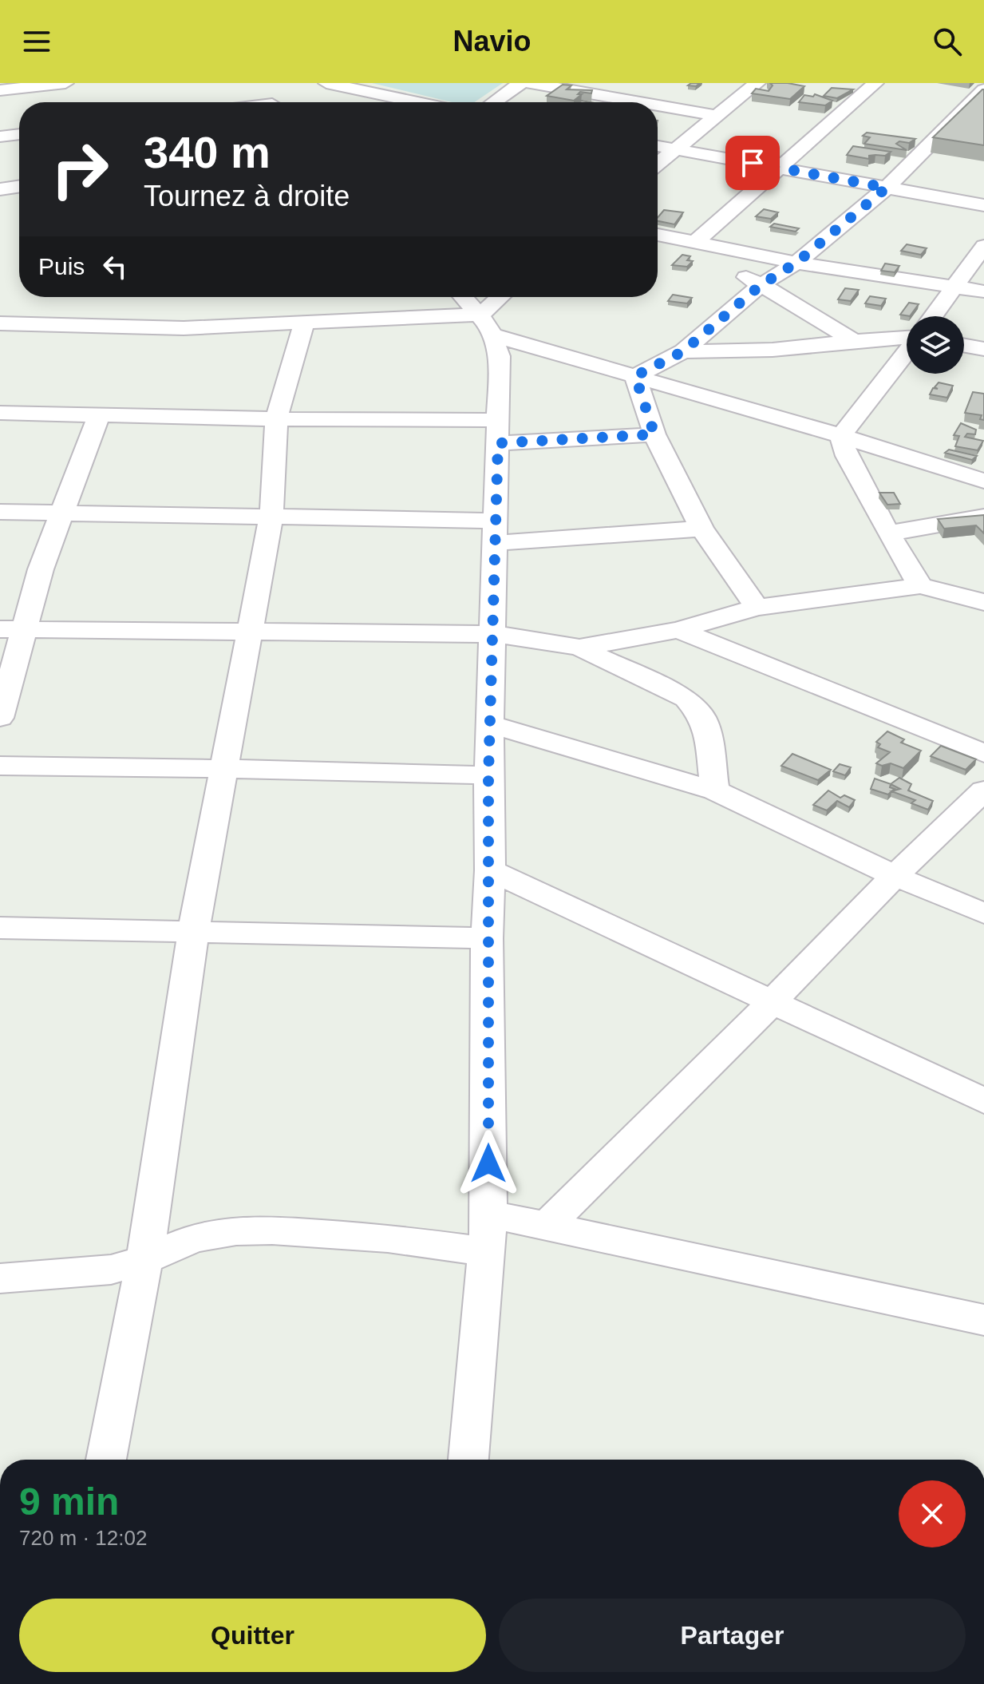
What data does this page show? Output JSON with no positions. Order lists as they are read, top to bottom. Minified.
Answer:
{"page":{"header":"Navio","turn":["340 m","Tournez à droite"],"then":"Puis","heading":["9 min","720 m · 12:02"],"buttons":["Quitter","Partager"]}}
